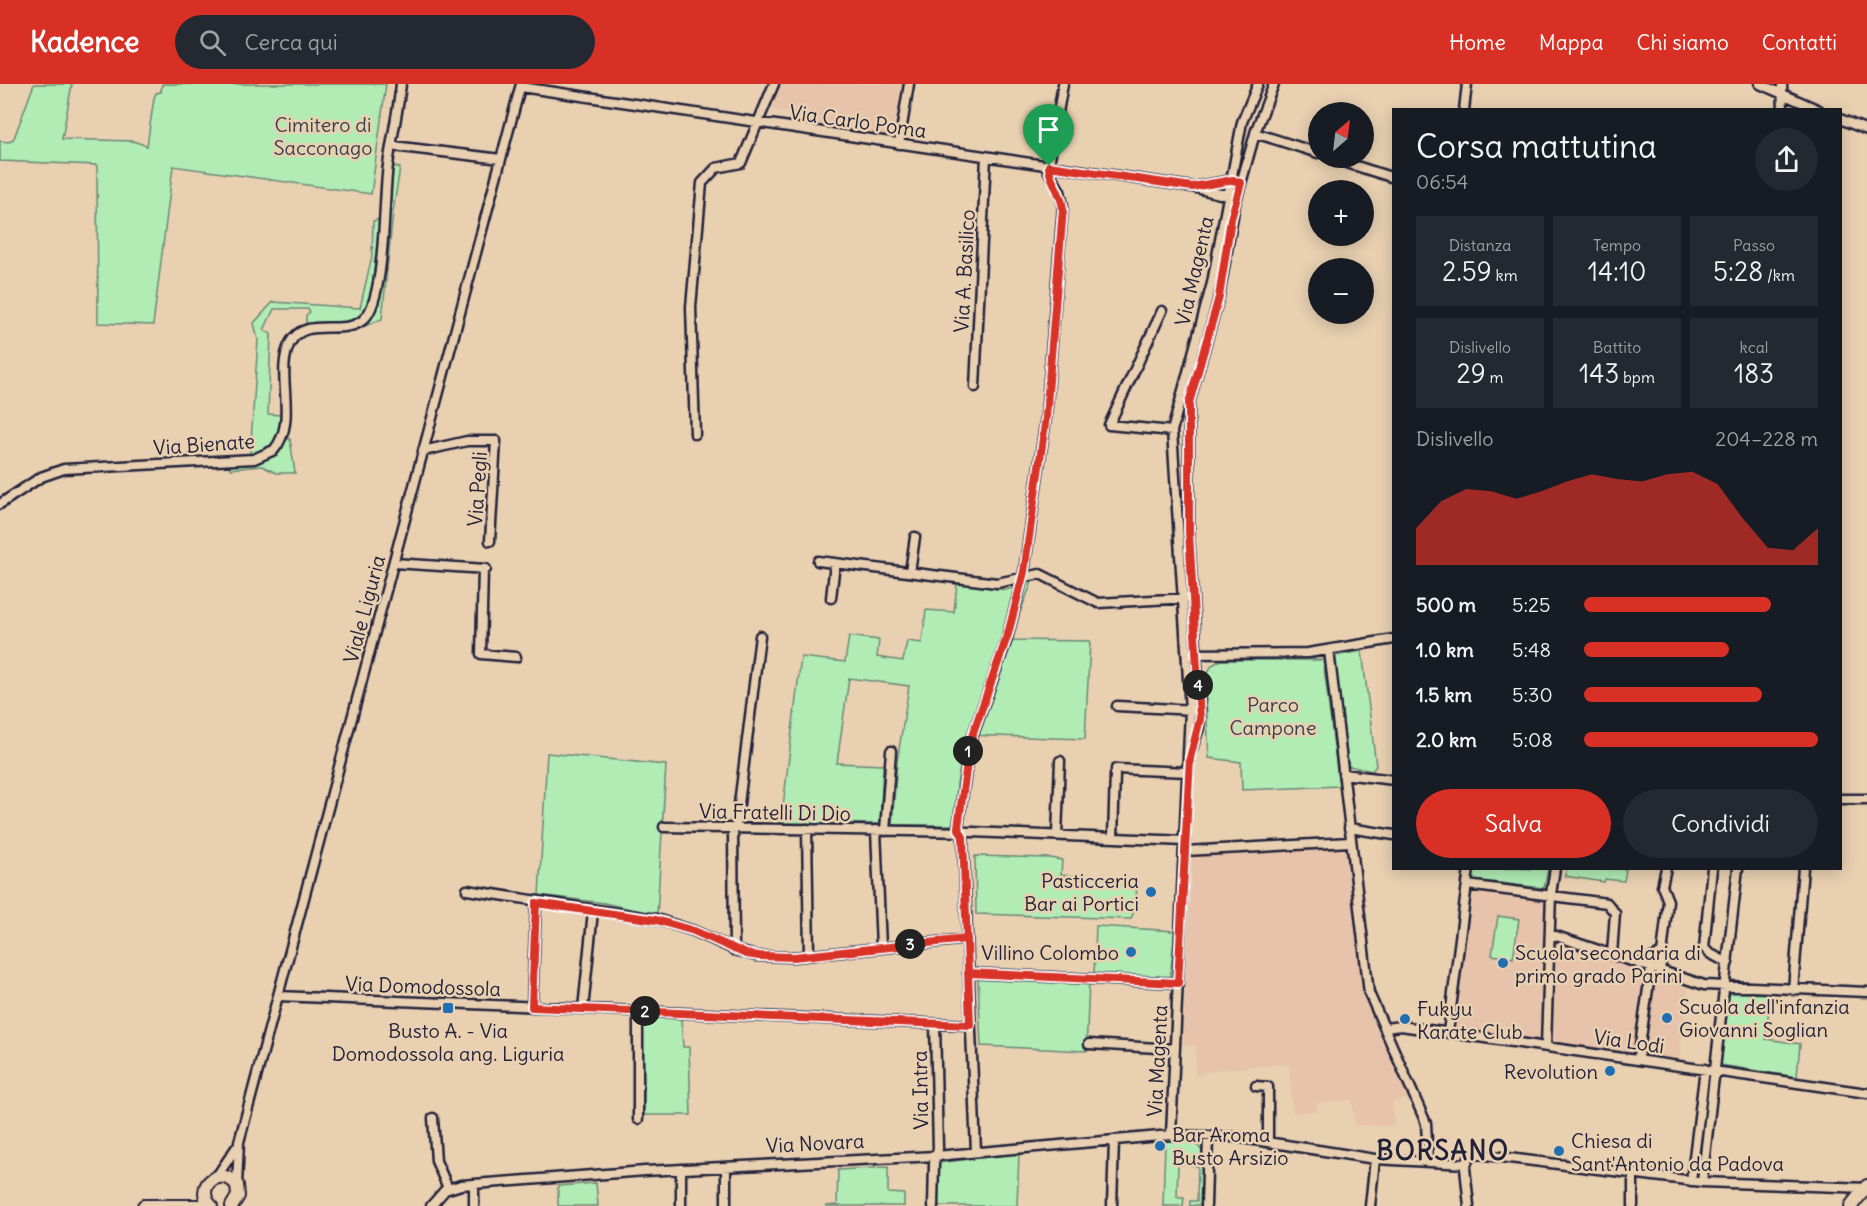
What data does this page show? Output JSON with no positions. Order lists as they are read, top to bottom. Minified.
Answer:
{"streets":{"street":["Via Carlo Poma","Via A. Basilico","Via Magenta","Via Bienate","Via Pegli","Viale Liguria","Via Fratelli Di Dio","Via Domodossola","Via Lodi","Via Intra","Via Novara"]},"crossings":[["Via Carlo Poma","Via A. Basilico"],["Via Carlo Poma","Viale Liguria"],["Via Magenta","Via Fratelli Di Dio"],["Via Magenta","Via Novara"],["Via Pegli","Viale Liguria"],["Viale Liguria","Via Domodossola"],["Via Domodossola","Via Intra"],["Via Intra","Via Novara"]],"districts":["BORSANO"],"parks":["Cimitero di Sacconago","Parco Campone"],"places":{"other":["Pasticceria Bar ai Portici","Villino Colombo","Scuola secondaria di primo grado Parini","Scuola dell'infanzia Giovanni Soglian","Fukyu Karate Club","Revolution","Bar Aroma Busto Arsizio","Chiesa di Sant'Antonio da Padova"],"transit":["Busto A. - Via Domodossola ang. Liguria"]},"north":"top right","page":{"header":"Kadence","search":"Cerca qui","nav":["Home","Mappa","Chi siamo","Contatti"],"map_buttons":["+","−"],"heading":["Corsa mattutina","06:54"],"stats":[["Distanza","2.59 km"],["Tempo","14:10"],["Passo","5:28 /km"],["Dislivello","29 m"],["Battito","143 bpm"],["kcal","183"]],"chart":["Dislivello","204–228 m"],"list":[{"name":"500 m","note":"5:25"},{"name":"1.0 km","note":"5:48"},{"name":"1.5 km","note":"5:30"},{"name":"2.0 km","note":"5:08"}],"pins":["4","1","3","2"],"buttons":["Salva","Condividi"]}}
